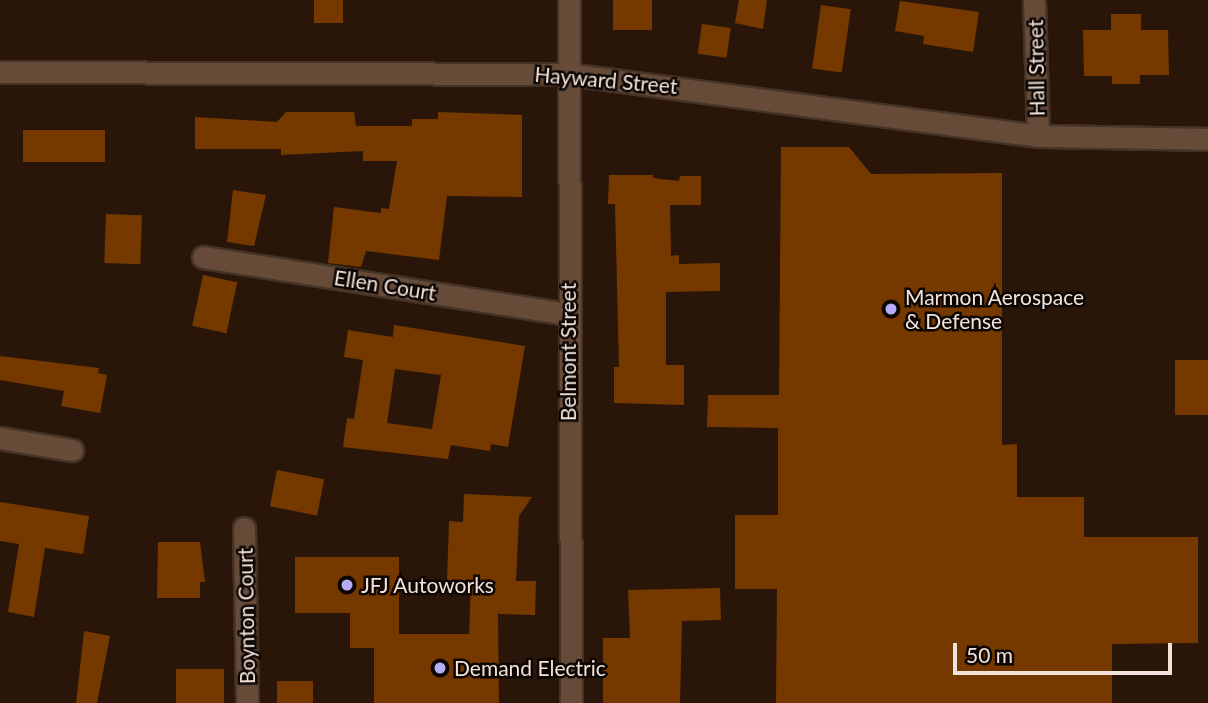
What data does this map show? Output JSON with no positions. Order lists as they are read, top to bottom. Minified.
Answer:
{"streets":{"street":["Hall Street","Hayward Street","Ellen Court","Belmont Street","Boynton Court"]},"crossings":[["Hall Street","Hayward Street"],["Hayward Street","Belmont Street"],["Ellen Court","Belmont Street"]],"places":["Marmon Aerospace & Defense","JFJ Autoworks","Demand Electric"],"scale_bar":"50 m"}
